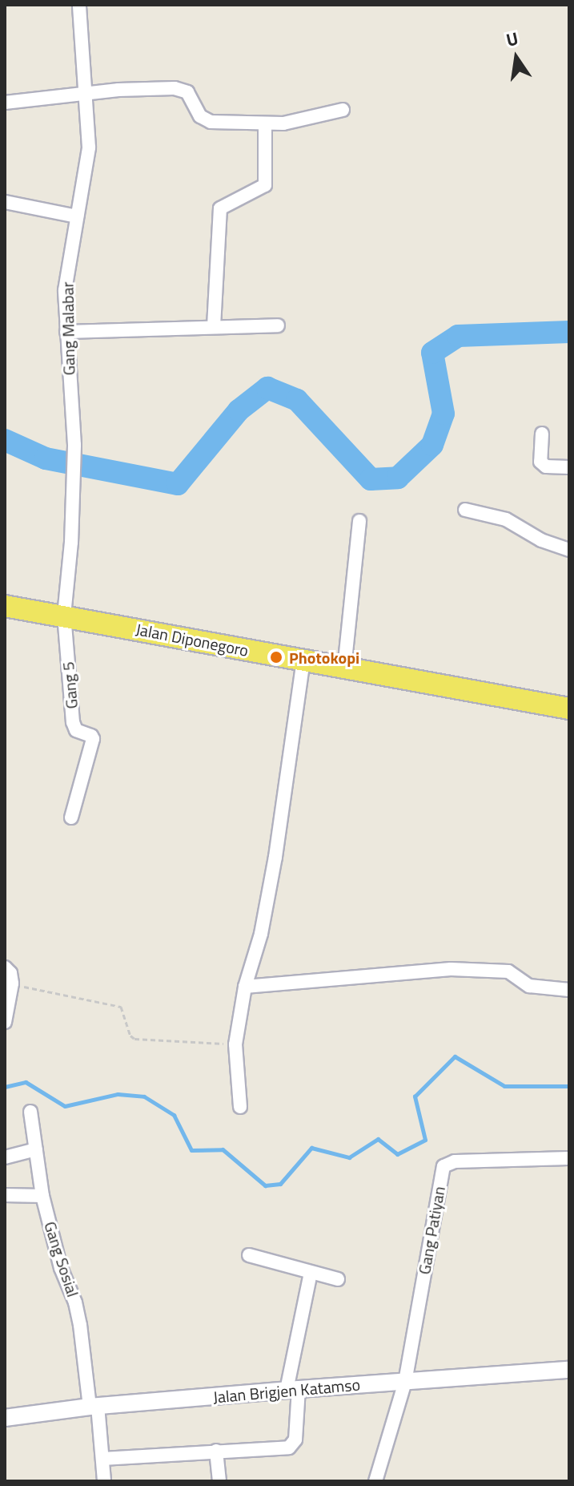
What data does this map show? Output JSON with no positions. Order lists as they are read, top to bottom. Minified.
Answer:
{"streets":{"main road":["Jalan Diponegoro"],"street":["Gang Malabar","Gang 5","Gang Patiyan","Gang Sosial","Jalan Brigjen Katamso"]},"crossings":[["Gang Malabar","Jalan Diponegoro"],["Gang Malabar","Gang 5"],["Jalan Diponegoro","Gang 5"],["Gang Patiyan","Jalan Brigjen Katamso"],["Gang Sosial","Jalan Brigjen Katamso"]],"places":["Photokopi"],"north":"top"}
